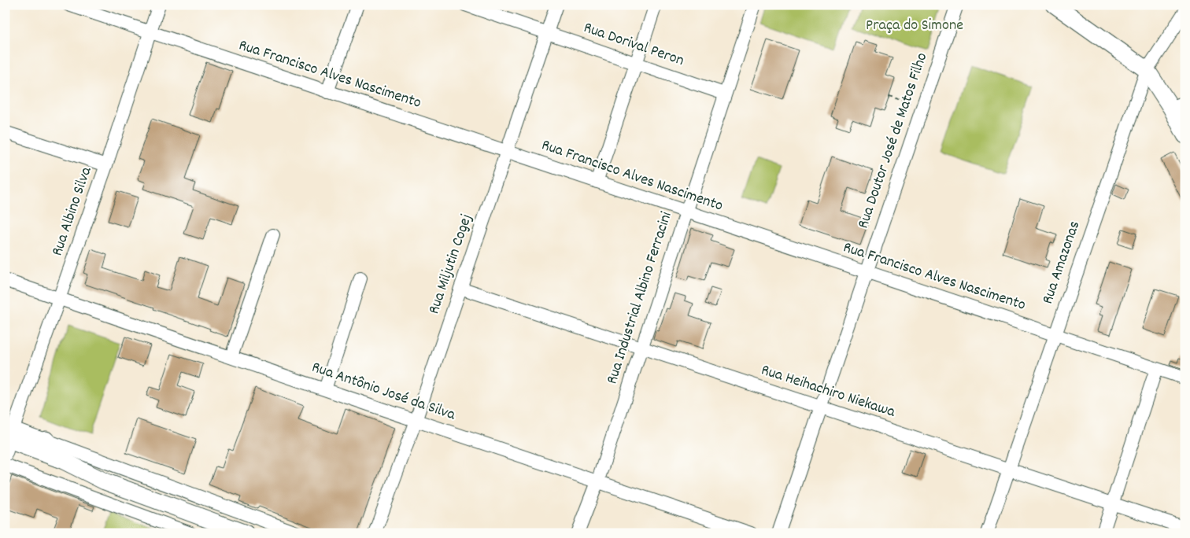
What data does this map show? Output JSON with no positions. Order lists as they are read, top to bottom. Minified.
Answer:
{"streets":{"street":["Rua Dorival Peron","Rua Francisco Alves Nascimento","Rua Doutor José de Matos Filho","Rua Albino Silva","Rua Amazonas","Rua Miljutin Cogej","Rua Industrial Albino Ferracini","Rua Antônio José da Silva","Rua Heihachiro Niekawa"]},"crossings":[["Rua Dorival Peron","Rua Miljutin Cogej"],["Rua Dorival Peron","Rua Industrial Albino Ferracini"],["Rua Francisco Alves Nascimento","Rua Doutor José de Matos Filho"],["Rua Francisco Alves Nascimento","Rua Albino Silva"],["Rua Francisco Alves Nascimento","Rua Amazonas"],["Rua Francisco Alves Nascimento","Rua Miljutin Cogej"],["Rua Francisco Alves Nascimento","Rua Industrial Albino Ferracini"],["Rua Doutor José de Matos Filho","Rua Heihachiro Niekawa"],["Rua Albino Silva","Rua Antônio José da Silva"],["Rua Amazonas","Rua Heihachiro Niekawa"],["Rua Miljutin Cogej","Rua Antônio José da Silva"],["Rua Miljutin Cogej","Rua Heihachiro Niekawa"],["Rua Industrial Albino Ferracini","Rua Antônio José da Silva"],["Rua Industrial Albino Ferracini","Rua Heihachiro Niekawa"]],"parks":["Praça do Simone"]}
